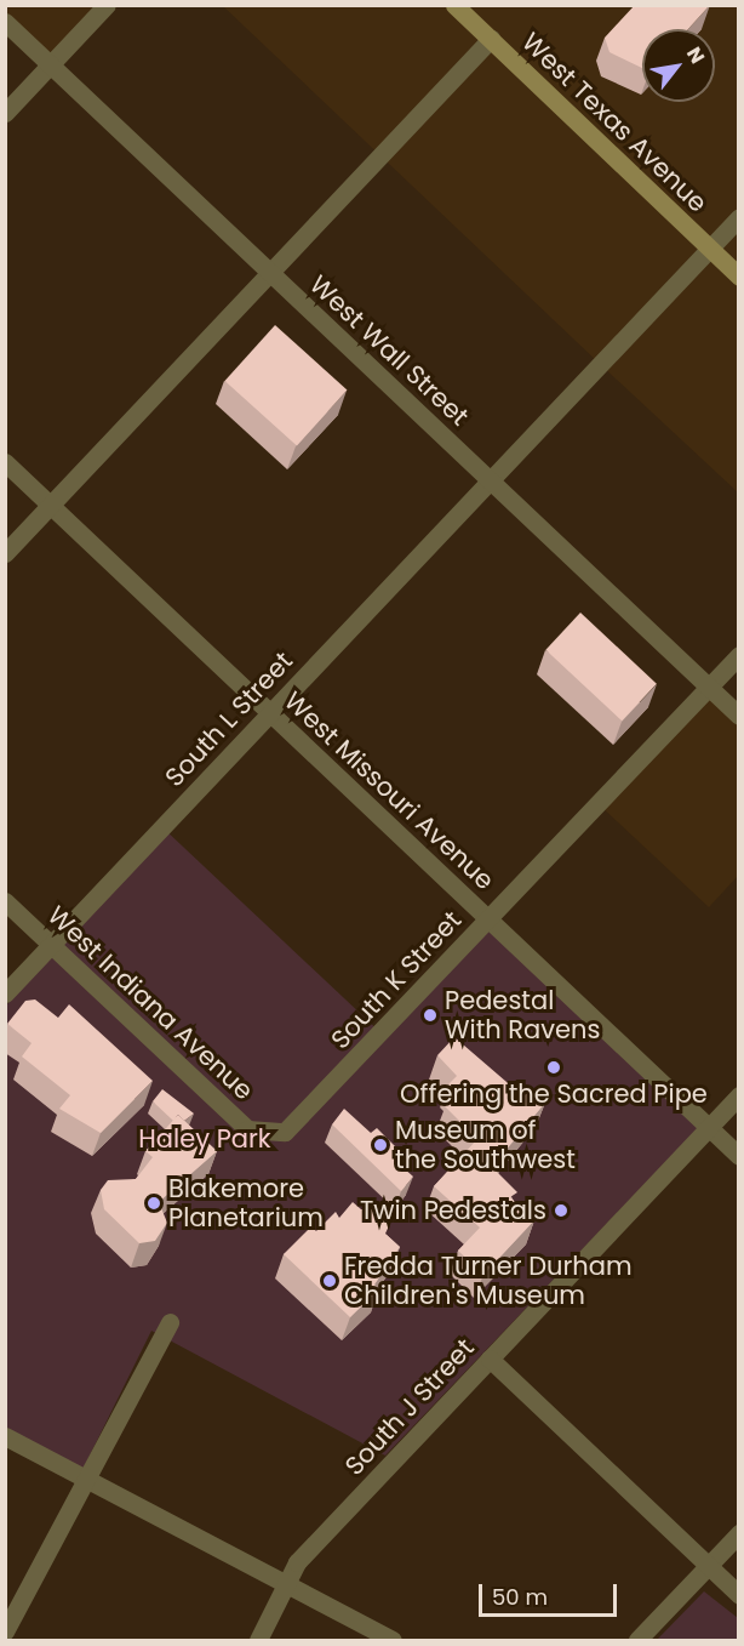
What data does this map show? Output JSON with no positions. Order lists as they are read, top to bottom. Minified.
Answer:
{"streets":{"main road":["West Texas Avenue"],"street":["West Wall Street","South L Street","West Missouri Avenue","South K Street","West Indiana Avenue","South J Street"]},"crossings":[["West Texas Avenue","South L Street"],["West Wall Street","South L Street"],["West Wall Street","South K Street"],["South L Street","West Missouri Avenue"],["South L Street","West Indiana Avenue"],["West Missouri Avenue","South K Street"],["West Missouri Avenue","South J Street"],["South K Street","West Indiana Avenue"]],"parks":["Haley Park"],"places":["Pedestal With Ravens","Offering the Sacred Pipe","Museum of the Southwest","Blakemore Planetarium","Twin Pedestals","Fredda Turner Durham Children's Museum"],"scale_bar":"50 m","north":"top right"}
